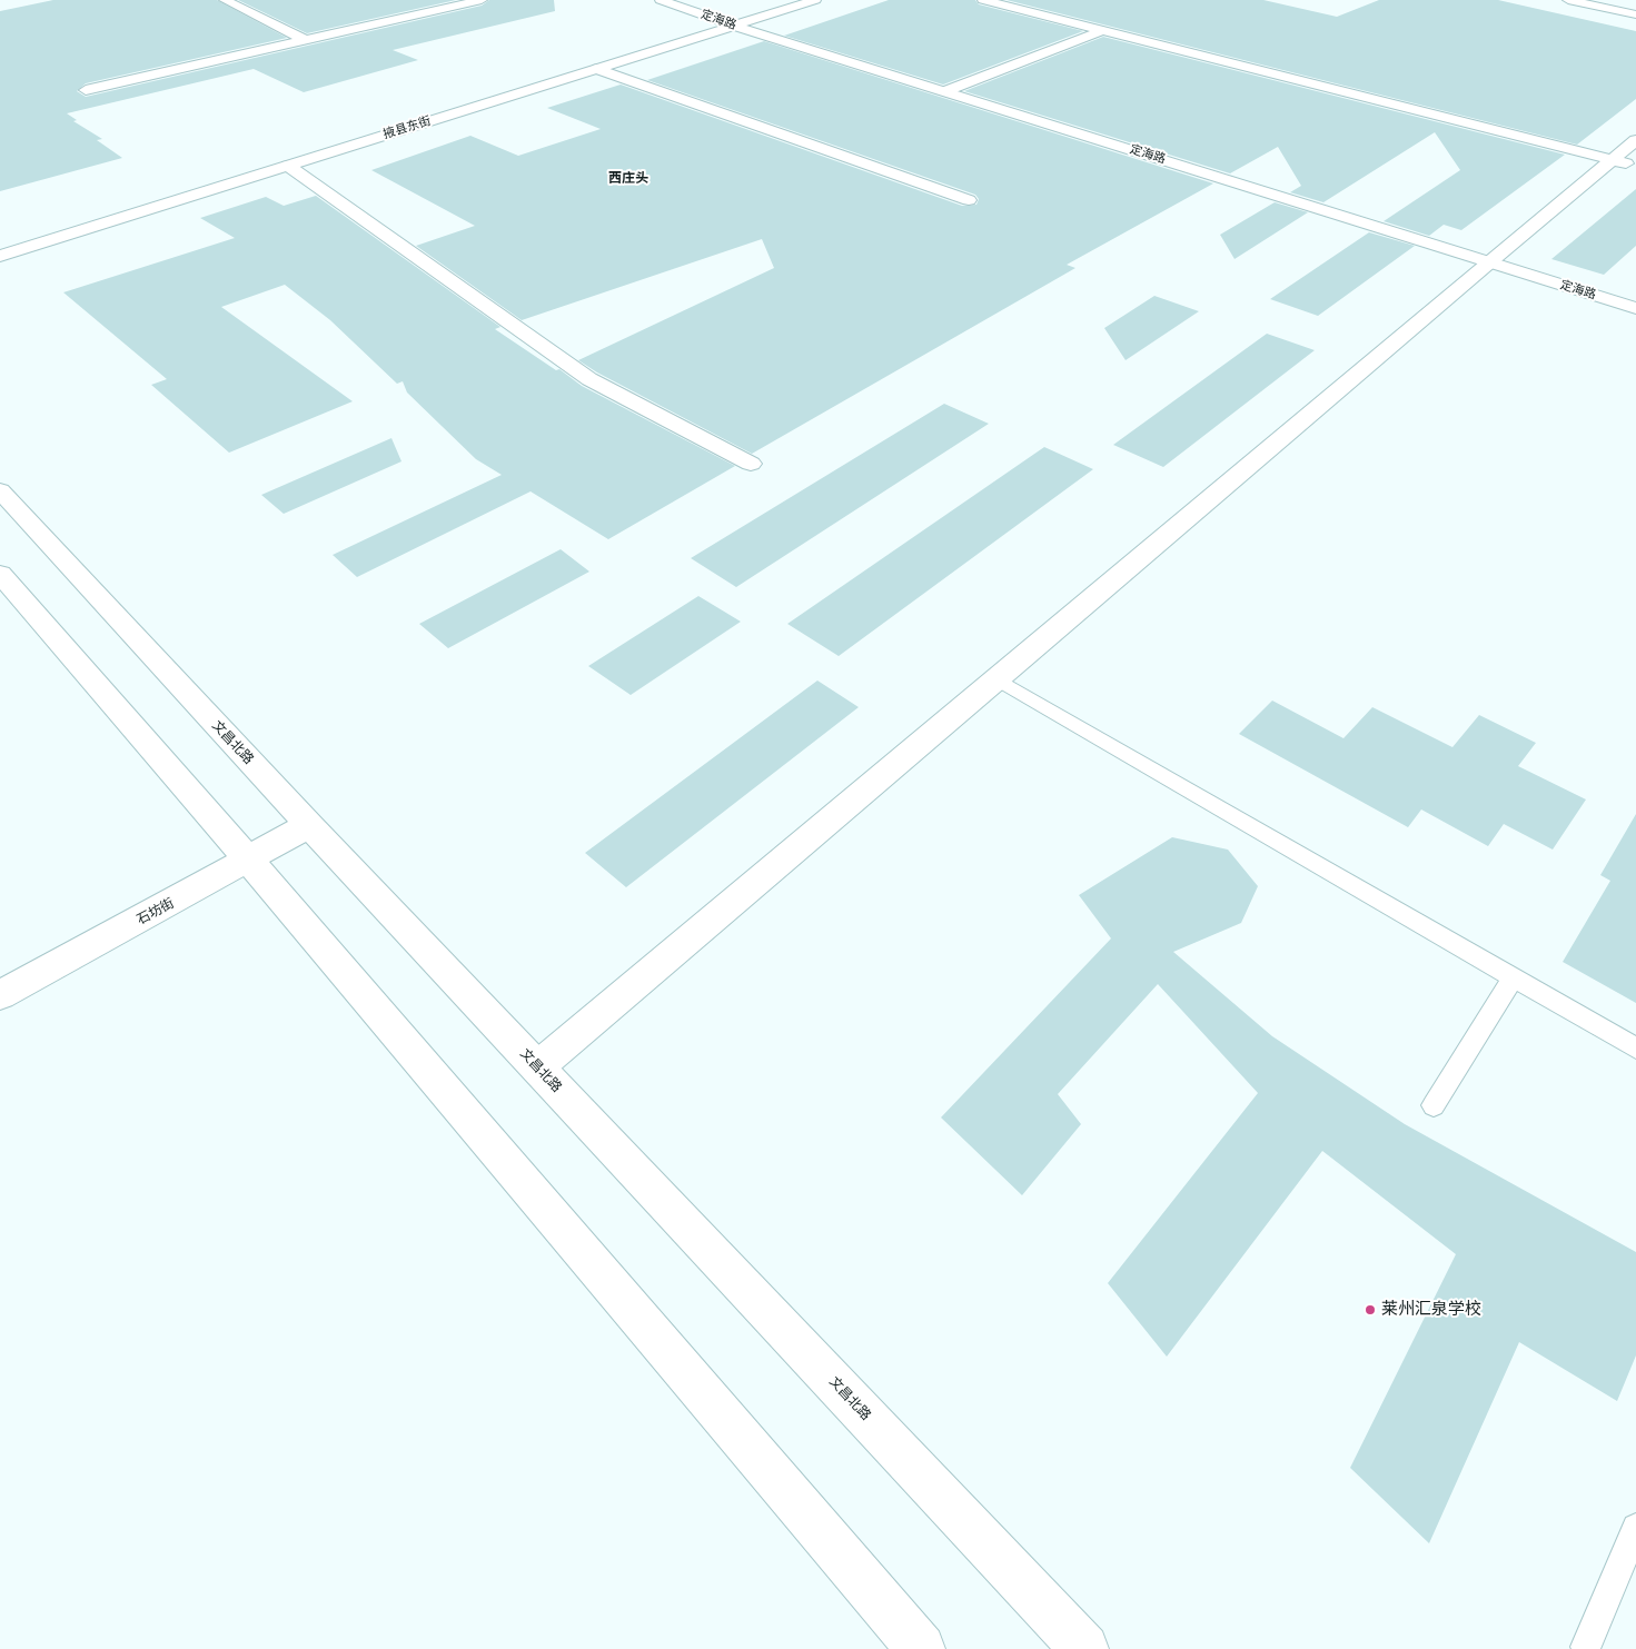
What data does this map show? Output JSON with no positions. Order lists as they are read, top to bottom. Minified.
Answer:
{"streets":{"street":["定海路","掖县东街","文昌北路","石坊街"]},"crossings":[["定海路","掖县东街"],["文昌北路","石坊街"]],"districts":["西庄头"],"places":["莱州汇泉学校"]}
